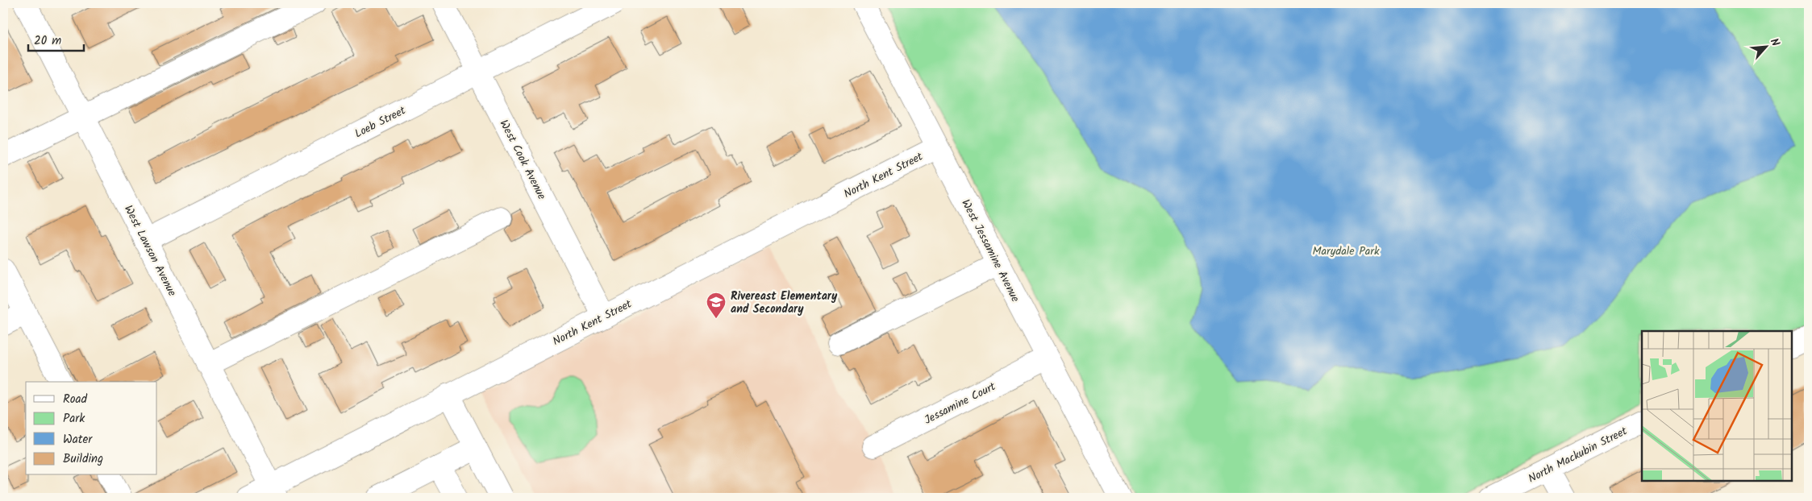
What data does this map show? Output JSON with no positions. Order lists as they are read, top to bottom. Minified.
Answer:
{"streets":{"street":["Loeb Street","West Cook Avenue","North Kent Street","West Lawson Avenue","West Jessamine Avenue","Jessamine Court","North Mackubin Street"]},"crossings":[["Loeb Street","West Cook Avenue"],["Loeb Street","West Lawson Avenue"],["West Cook Avenue","North Kent Street"],["North Kent Street","West Lawson Avenue"],["North Kent Street","West Jessamine Avenue"],["West Jessamine Avenue","Jessamine Court"]],"parks":["Marydale Park"],"places":{"school or university":["Rivereast Elementary and Secondary"]},"legend":["Road","Park","Water","Building"],"scale_bar":"20 m","north":"top right"}
